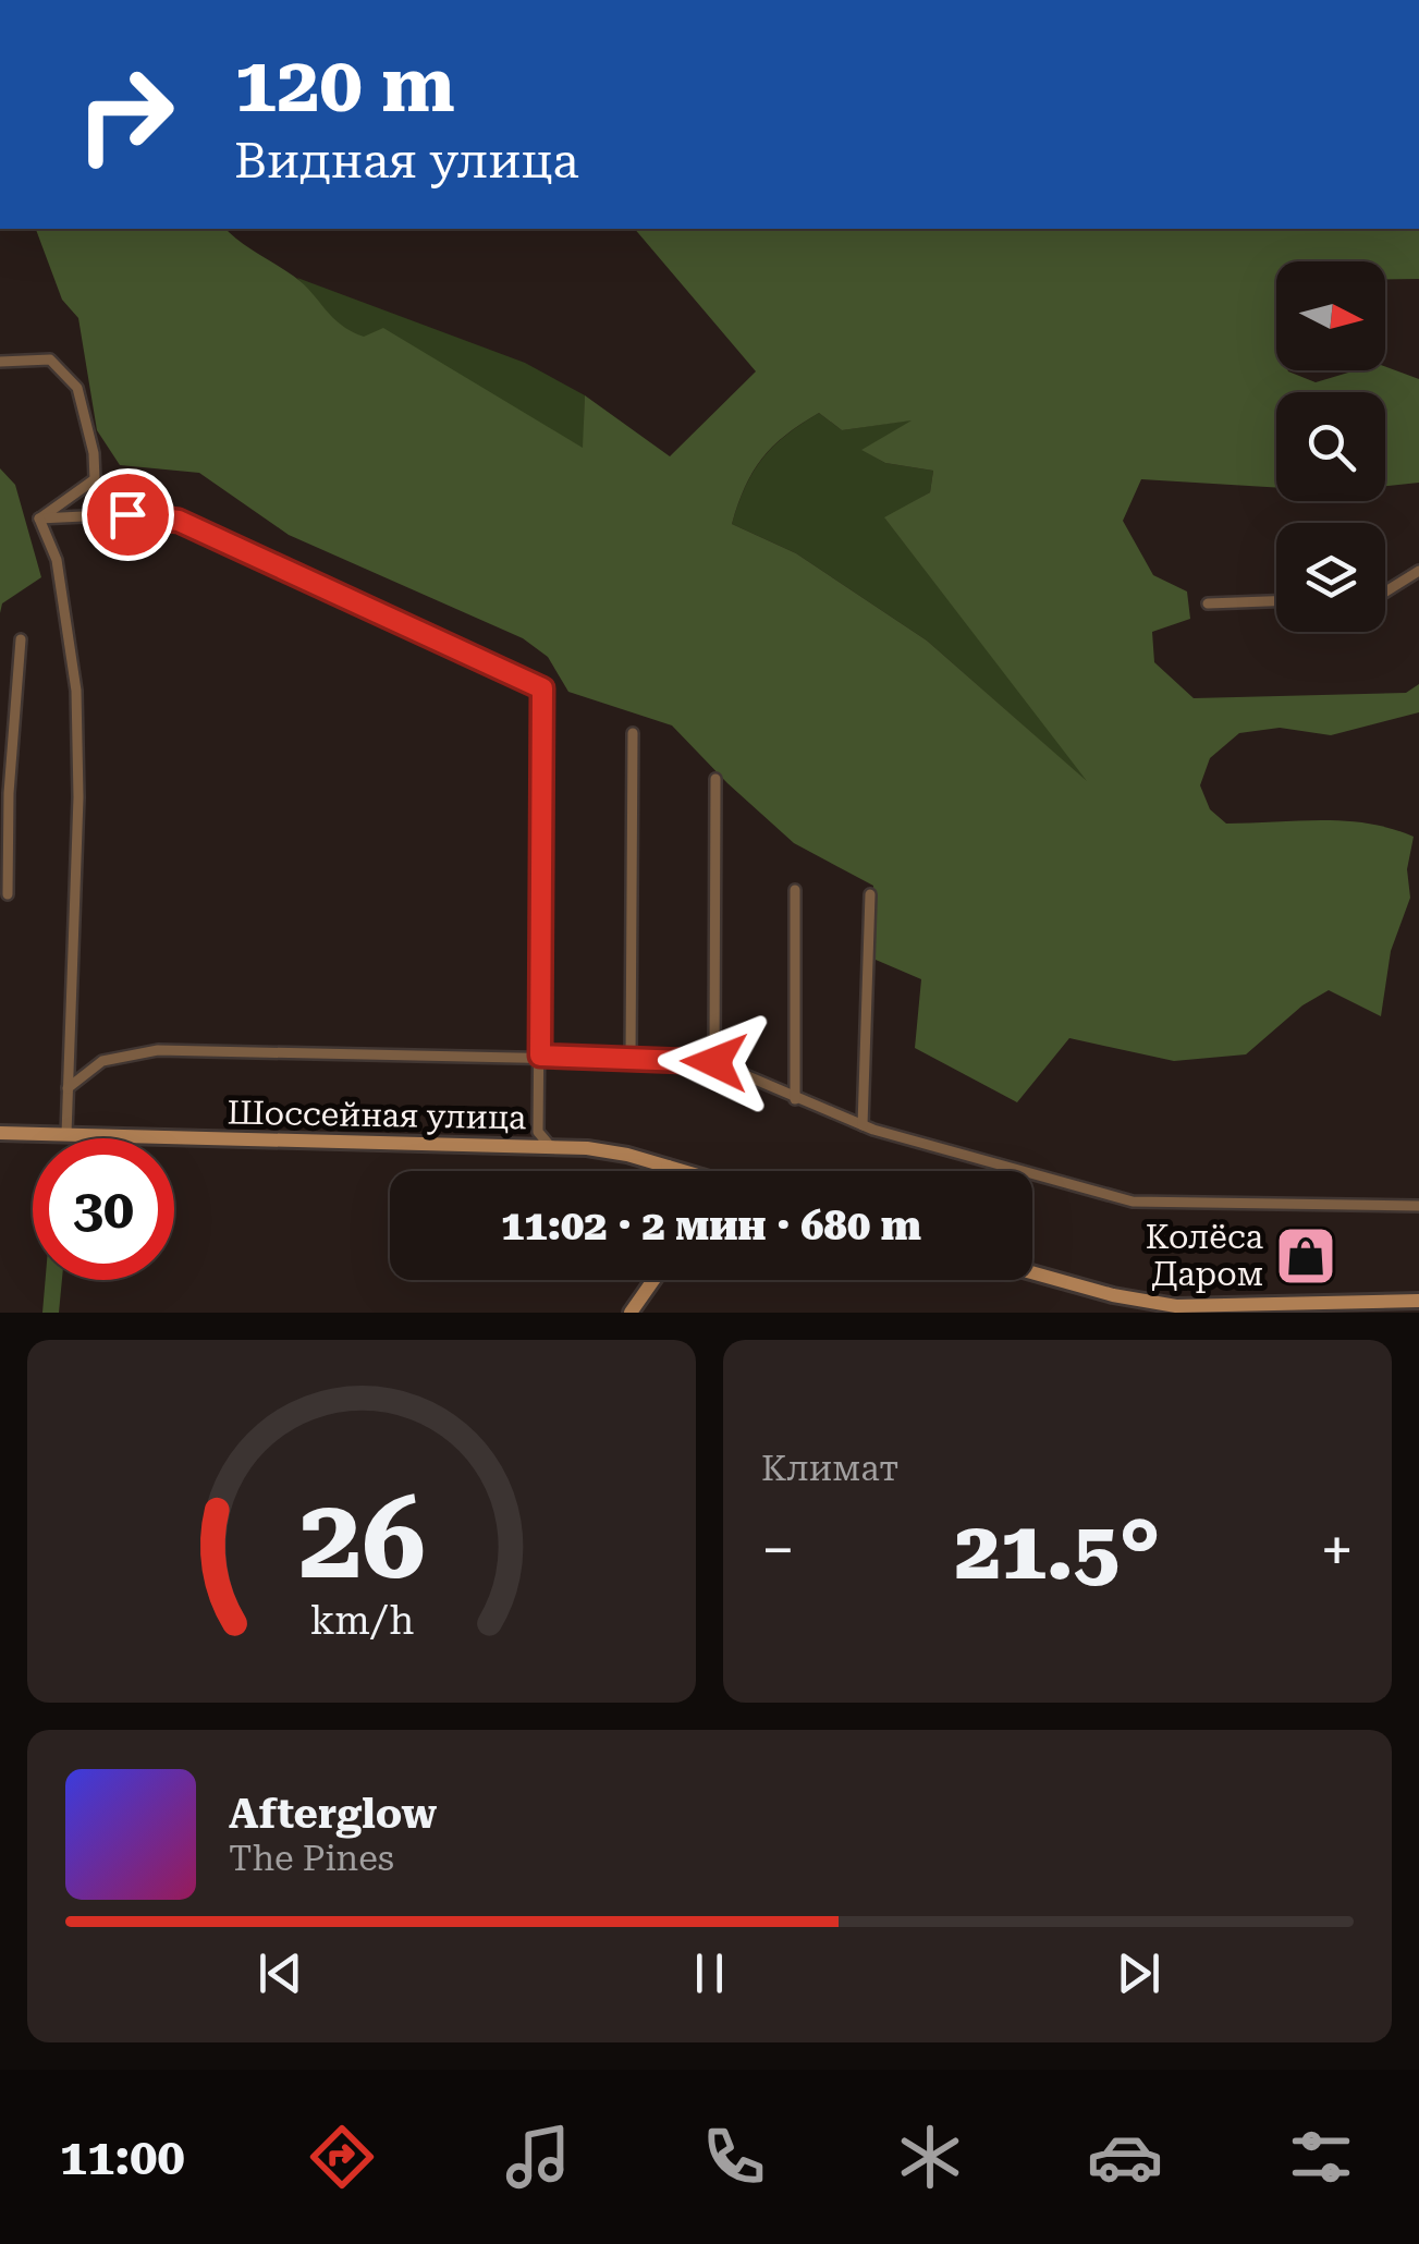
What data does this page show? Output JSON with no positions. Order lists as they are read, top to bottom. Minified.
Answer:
{"streets":{"street":["Шоссейная улица"]},"places":{"shop":["Колёса Даром"]},"north":"right","page":{"turn":["120 m","Видная улица"],"limit":"30","trip":"11:02 · 2 мин · 680 m","tile":"Климат","heat":["−","21.5°","+"],"song":["Afterglow","The Pines"],"tabs":"11:00","gauge":["26","km/h"]}}
